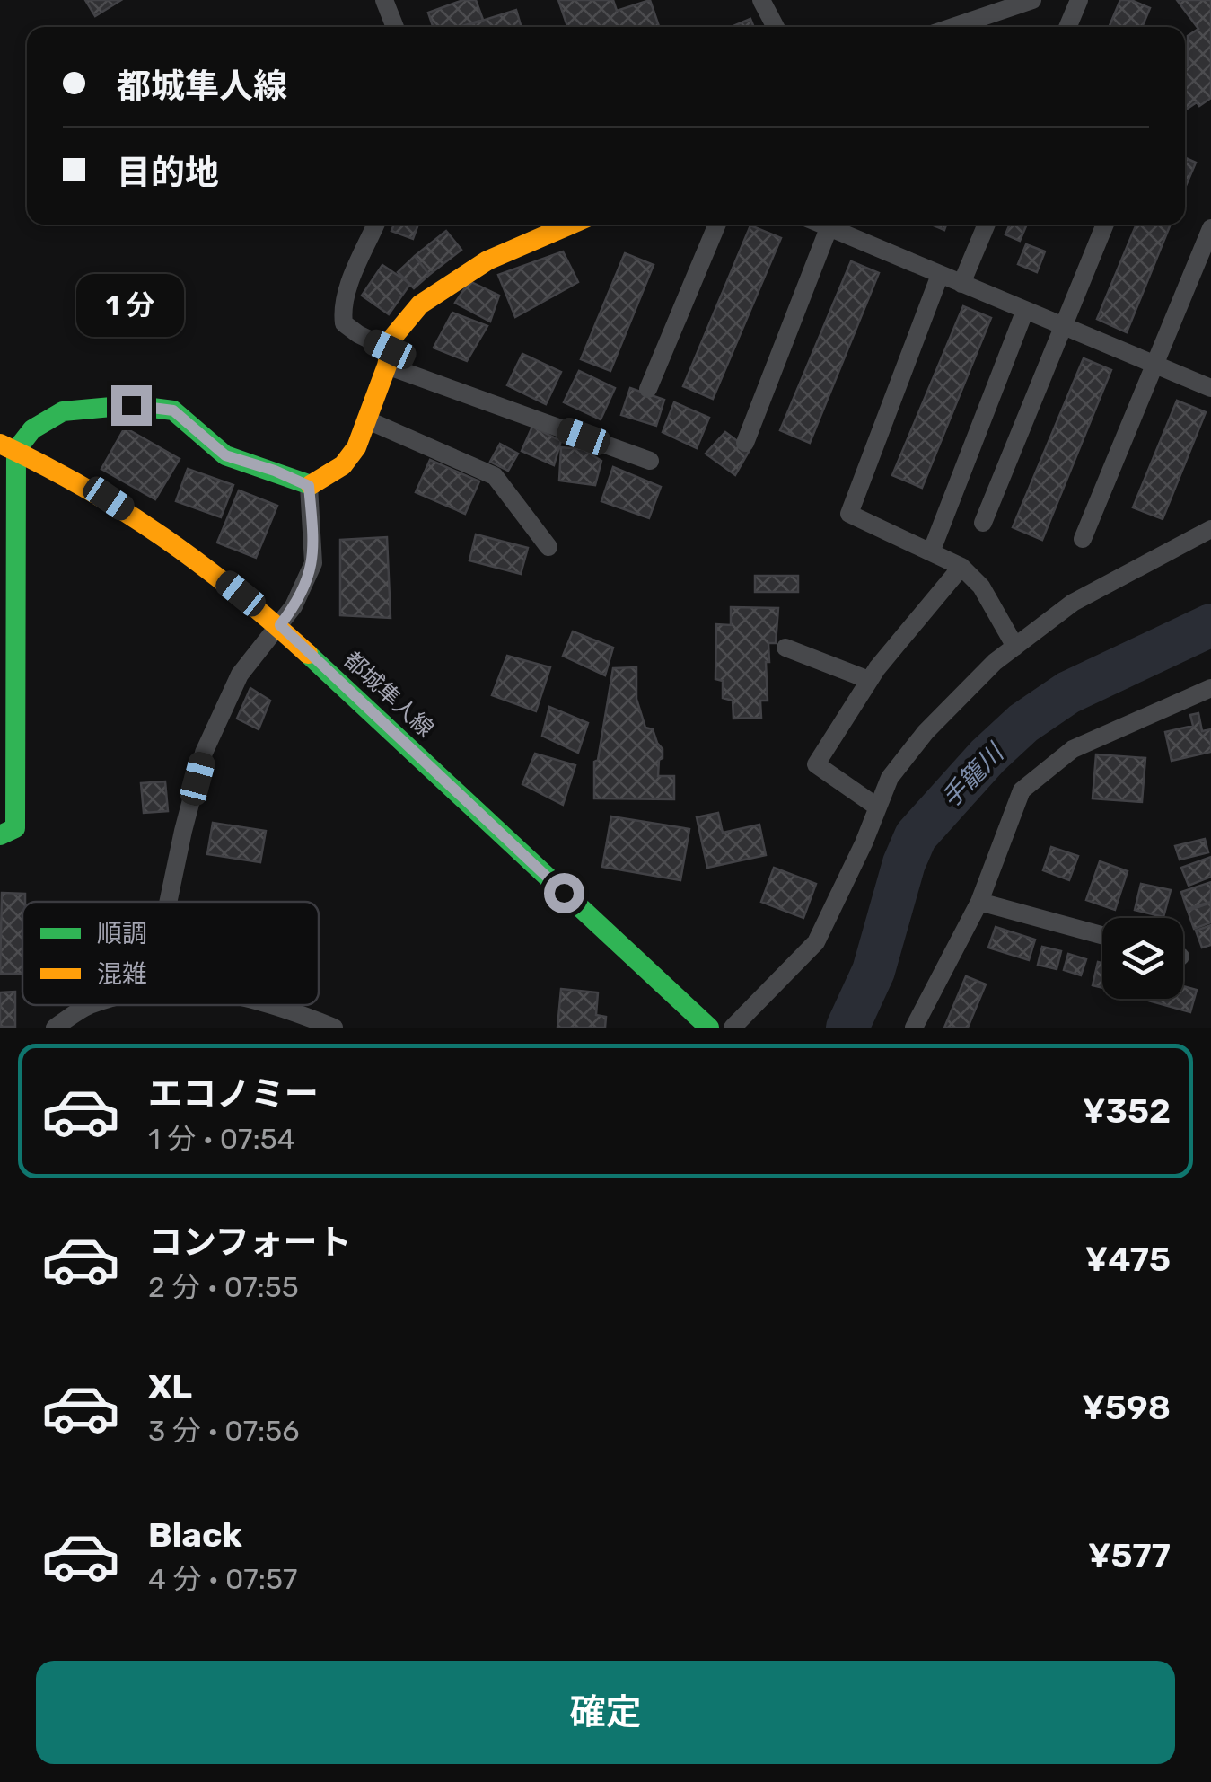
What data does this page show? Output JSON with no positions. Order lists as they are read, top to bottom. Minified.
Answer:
{"streets":{"street":["都城隼人線"]},"water":["手籠川"],"legend":["順調","混雑"],"page":{"banner":["都城隼人線","目的地"],"bubble":"1 分","list":[{"name":"エコノミー","note":"1 分 · 07:54","value":"¥352"},{"name":"コンフォート","note":"2 分 · 07:55","value":"¥475"},{"name":"XL","note":"3 分 · 07:56","value":"¥598"},{"name":"Black","note":"4 分 · 07:57","value":"¥577"}],"buttons":"確定"}}
